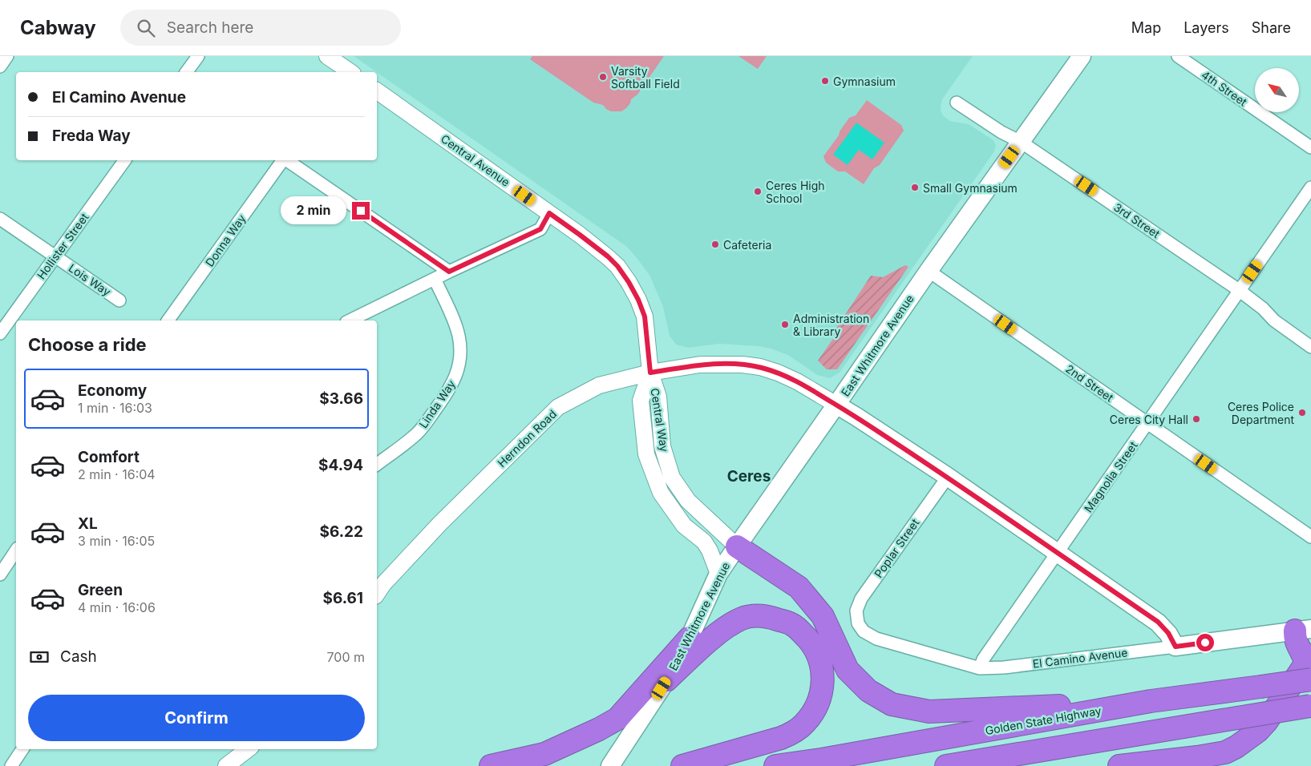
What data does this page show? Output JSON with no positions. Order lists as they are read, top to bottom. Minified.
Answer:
{"streets":{"highway":["Golden State Highway"],"main road":["East Whitmore Avenue","El Camino Avenue"],"street":["4th Street","Central Avenue","3rd Street","Donna Way","Hollister Street","Lois Way","2nd Street","Linda Way","Central Way","Herndon Road","Magnolia Street","Poplar Street"]},"crossings":[["Central Avenue","Central Way"],["Central Avenue","Herndon Road"],["3rd Street","East Whitmore Avenue"],["3rd Street","Magnolia Street"],["Hollister Street","Lois Way"],["East Whitmore Avenue","2nd Street"],["East Whitmore Avenue","Central Way"],["East Whitmore Avenue","Herndon Road"],["2nd Street","Magnolia Street"],["Central Way","Herndon Road"],["Magnolia Street","El Camino Avenue"],["Poplar Street","El Camino Avenue"]],"districts":["Ceres"],"places":["Varsity Softball Field","Gymnasium","Small Gymnasium","Ceres High School","Cafeteria","Administration & Library","Ceres Police Department","Ceres City Hall"],"north":"top left","page":{"header":"Cabway","search":"Search here","nav":["Map","Layers","Share"],"banner":["El Camino Avenue","Freda Way"],"bubble":"2 min","heading":"Choose a ride","list":[{"name":"Economy","note":"1 min · 16:03","value":"$3.66"},{"name":"Comfort","note":"2 min · 16:04","value":"$4.94"},{"name":"XL","note":"3 min · 16:05","value":"$6.22"},{"name":"Green","note":"4 min · 16:06","value":"$6.61"}],"pay":["Cash","700 m"],"buttons":"Confirm"}}
